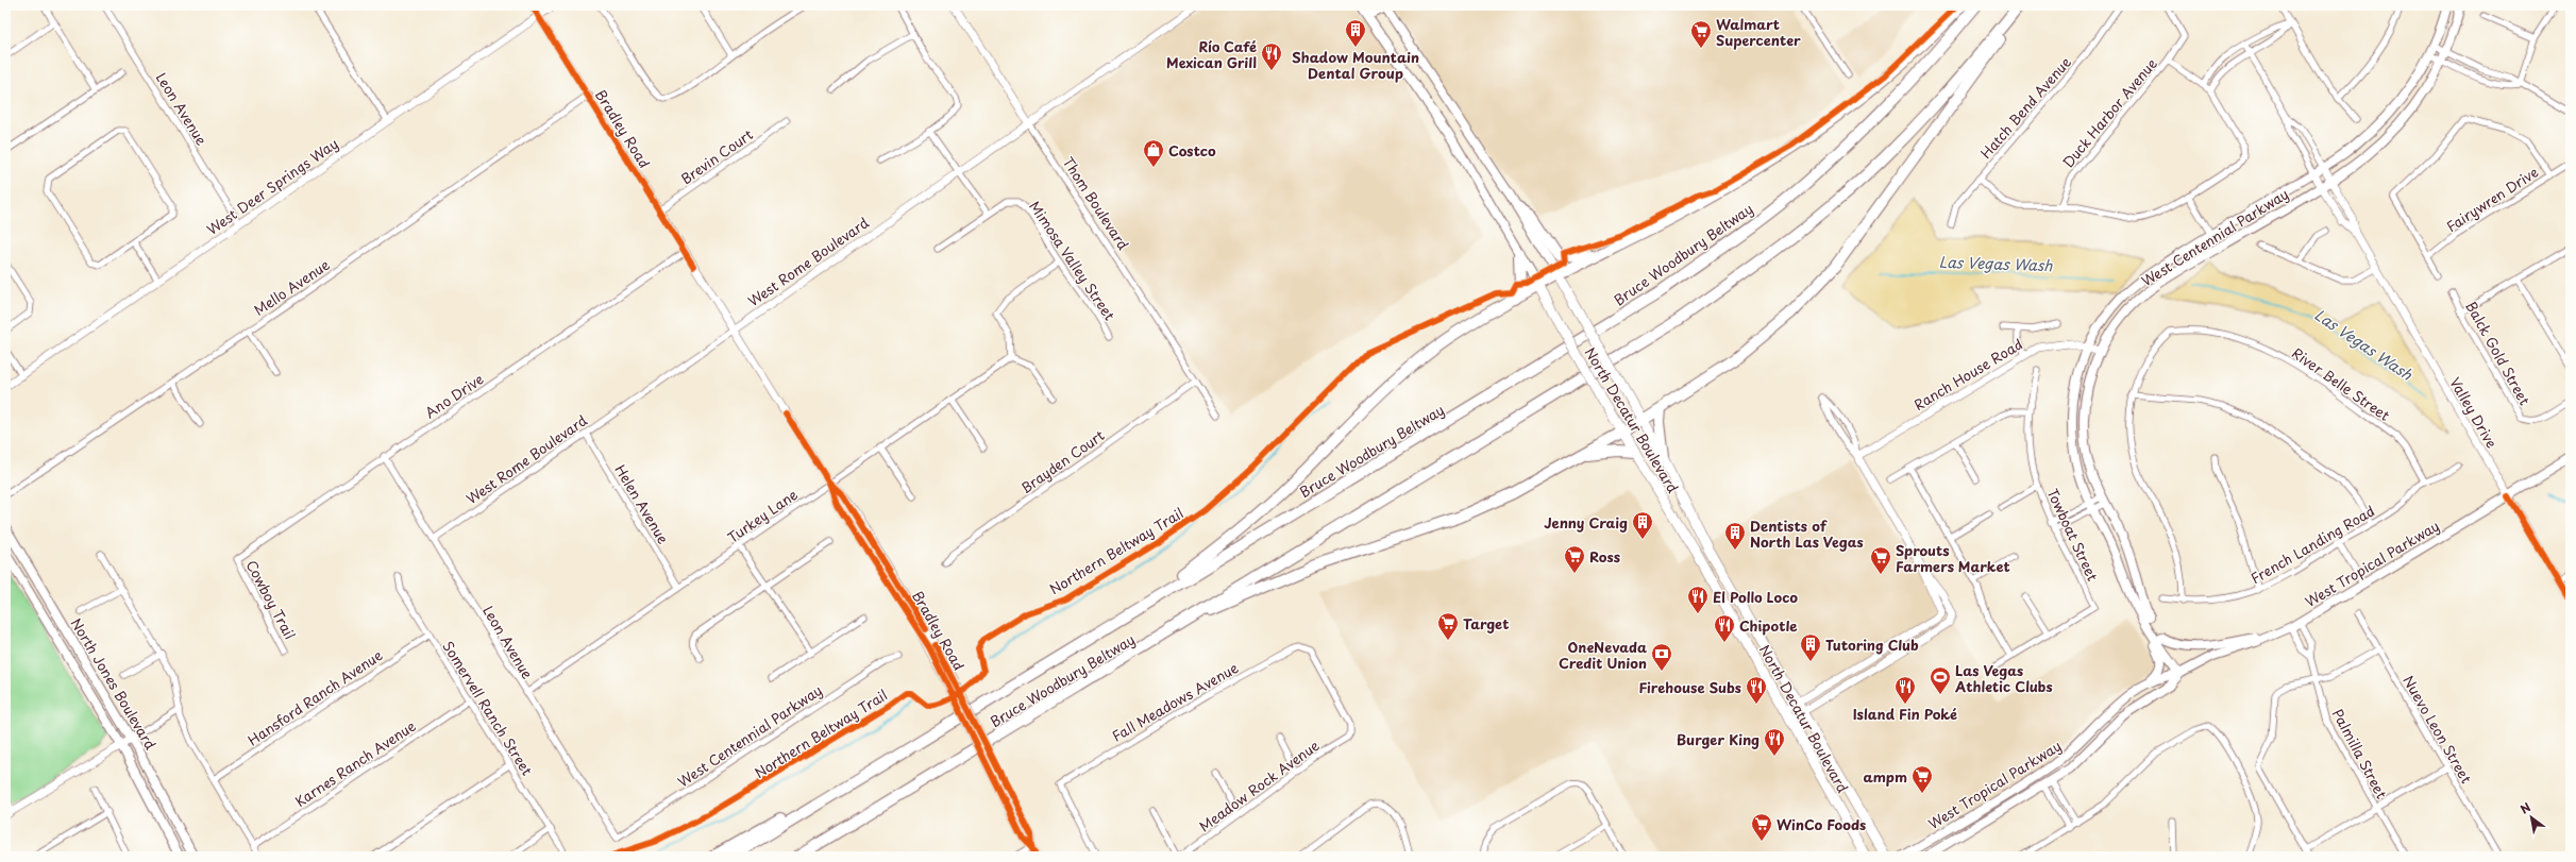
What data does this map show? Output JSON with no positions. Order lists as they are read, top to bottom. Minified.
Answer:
{"streets":{"highway":["Bruce Woodbury Beltway"],"main road":["West Centennial Parkway","North Decatur Boulevard","West Tropical Parkway","North Jones Boulevard"],"street":["Hatch Bend Avenue","Leon Avenue","Duck Harbor Avenue","Bradley Road","Brevin Court","West Deer Springs Way","Fairywren Drive","Thom Boulevard","Mimosa Valley Street","West Rome Boulevard","Mello Avenue","Balck Gold Street","Ranch House Road","River Belle Street","Ano Drive","Valley Drive","Brayden Court","Helen Avenue","Turkey Lane","Towboat Street","French Landing Road","Cowboy Trail","Hansford Ranch Avenue","Fall Meadows Avenue","Somervell Ranch Street","Nuevo Leon Street","Palmilla Street","Karnes Ranch Avenue","Meadow Rock Avenue"],"cycle path":["Northern Beltway Trail"]},"crossings":[["Leon Avenue","West Deer Springs Way"],["Leon Avenue","West Centennial Parkway"],["Leon Avenue","West Rome Boulevard"],["Leon Avenue","Ano Drive"],["Leon Avenue","Turkey Lane"],["Bradley Road","Brevin Court"],["Bradley Road","West Deer Springs Way"],["Bradley Road","West Rome Boulevard"],["Bradley Road","Mello Avenue"],["Bradley Road","Ano Drive"],["Bradley Road","Turkey Lane"],["Thom Boulevard","West Rome Boulevard"],["Thom Boulevard","Brayden Court"],["West Centennial Parkway","Ranch House Road"],["West Centennial Parkway","Valley Drive"],["West Centennial Parkway","West Tropical Parkway"],["West Rome Boulevard","Helen Avenue"],["River Belle Street","French Landing Road"],["Ano Drive","Cowboy Trail"],["Valley Drive","West Tropical Parkway"],["Helen Avenue","Turkey Lane"],["West Tropical Parkway","Palmilla Street"],["Hansford Ranch Avenue","Somervell Ranch Street"],["Fall Meadows Avenue","Meadow Rock Avenue"],["Somervell Ranch Street","Karnes Ranch Avenue"]],"water":["Las Vegas Wash"],"places":{"building":["Shadow Mountain Dental Group","Jenny Craig","Dentists of North Las Vegas","Tutoring Club"],"supermarket":["Walmart Supercenter","Ross","Sprouts Farmers Market","Target","ampm","WinCo Foods"],"restaurant":["Río Café Mexican Grill","El Pollo Loco","Chipotle","Firehouse Subs","Island Fin Poké","Burger King"],"shop":["Costco"],"bank":["OneNevada Credit Union"],"sports":["Las Vegas Athletic Clubs"]},"north":"top left"}
